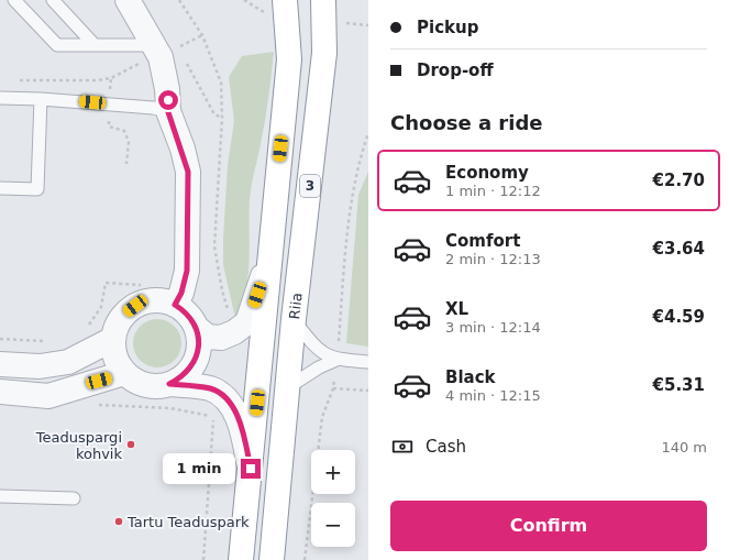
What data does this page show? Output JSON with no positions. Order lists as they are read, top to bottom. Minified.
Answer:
{"streets":{"highway":["3","Riia"]},"places":["Teaduspargi kohvik","Tartu Teaduspark"],"page":{"banner":["Pickup","Drop-off"],"heading":"Choose a ride","list":[{"name":"Economy","note":"1 min · 12:12","value":"€2.70"},{"name":"Comfort","note":"2 min · 12:13","value":"€3.64"},{"name":"XL","note":"3 min · 12:14","value":"€4.59"},{"name":"Black","note":"4 min · 12:15","value":"€5.31"}],"pay":["Cash","140 m"],"map_buttons":["+","−"],"bubble":"1 min","buttons":"Confirm"}}
